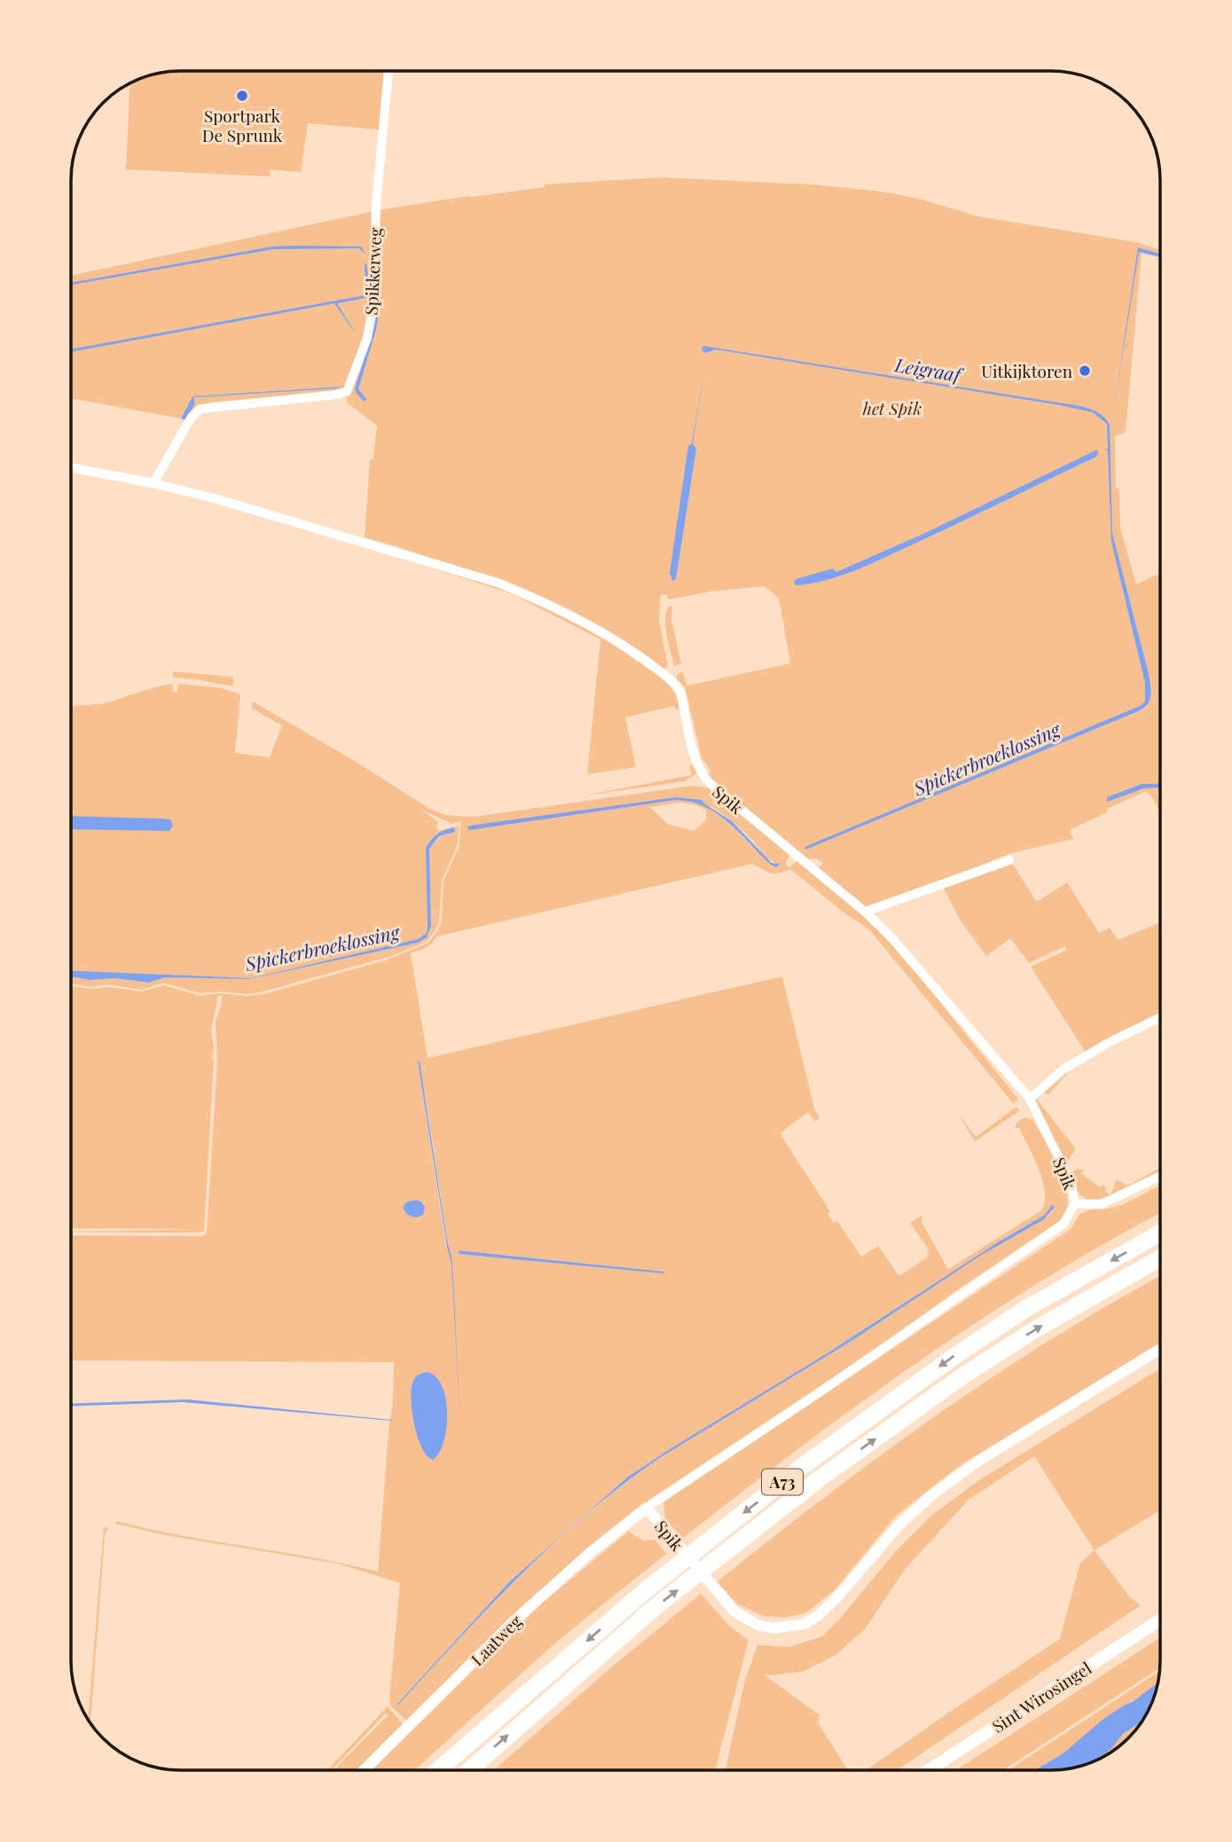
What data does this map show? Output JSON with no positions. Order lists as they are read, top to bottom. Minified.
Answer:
{"streets":{"highway":["A73"],"main road":["Sint Wirosingel"],"street":["Spikkerweg","Spik","Laatweg"]},"crossings":[["Spikkerweg","Spik"],["Spik","Laatweg"]],"water":["Leigraaf","Spickerbroeklossing"],"parks":["het Spik"],"places":["Sportpark De Sprunk","Uitkijktoren"]}
